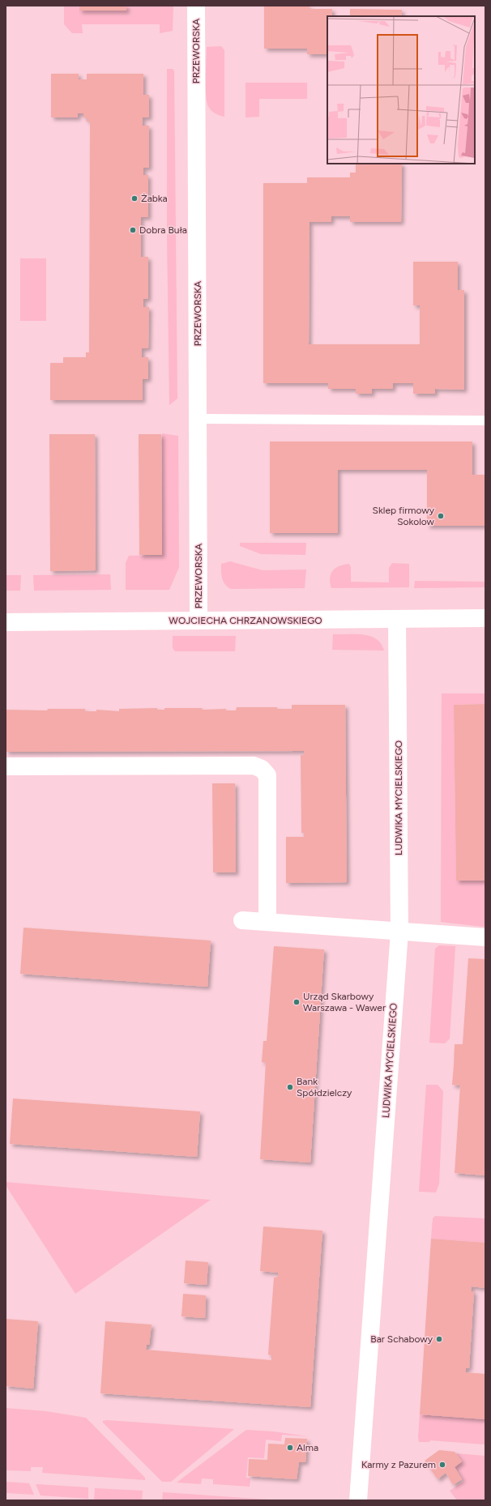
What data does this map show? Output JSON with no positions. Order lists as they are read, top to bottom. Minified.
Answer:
{"streets":{"street":["PRZEWORSKA","WOJCIECHA CHRZANOWSKIEGO","LUDWIKA MYCIELSKIEGO"]},"crossings":[["PRZEWORSKA","WOJCIECHA CHRZANOWSKIEGO"],["WOJCIECHA CHRZANOWSKIEGO","LUDWIKA MYCIELSKIEGO"]],"places":["Żabka","Dobra Buła","Sklep firmowy Sokolow","Urząd Skarbowy Warszawa - Wawer","Bank Spółdzielczy","Bar Schabowy","Alma","Karmy z Pazurem"]}
